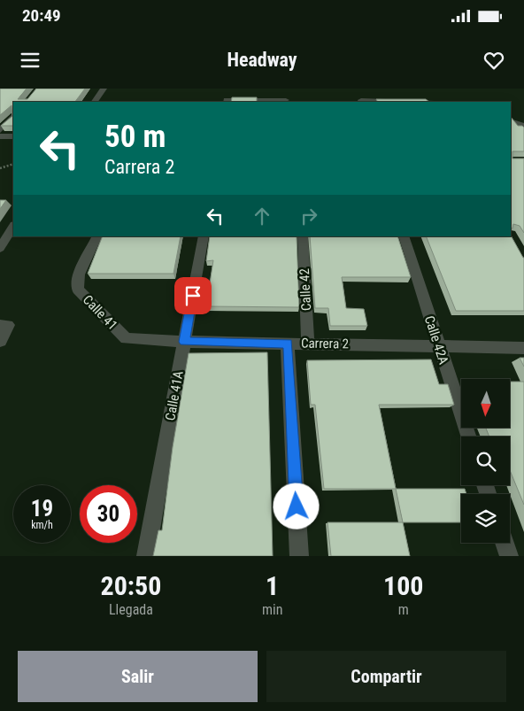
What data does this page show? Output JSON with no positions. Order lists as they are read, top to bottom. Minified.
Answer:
{"streets":{"street":["Calle 42","Calle 41","Calle 42A","Carrera 2","Calle 41A"]},"crossings":[["Calle 42","Carrera 2"],["Calle 41","Carrera 2"],["Calle 42A","Carrera 2"],["Carrera 2","Calle 41A"]],"north":"bottom","page":{"status":"20:49","header":"Headway","turn":["50 m","Carrera 2"],"speed":"19 km/h","limit":"30","eta":["20:50","Llegada","1","min","100","m"],"buttons":["Salir","Compartir"]}}
